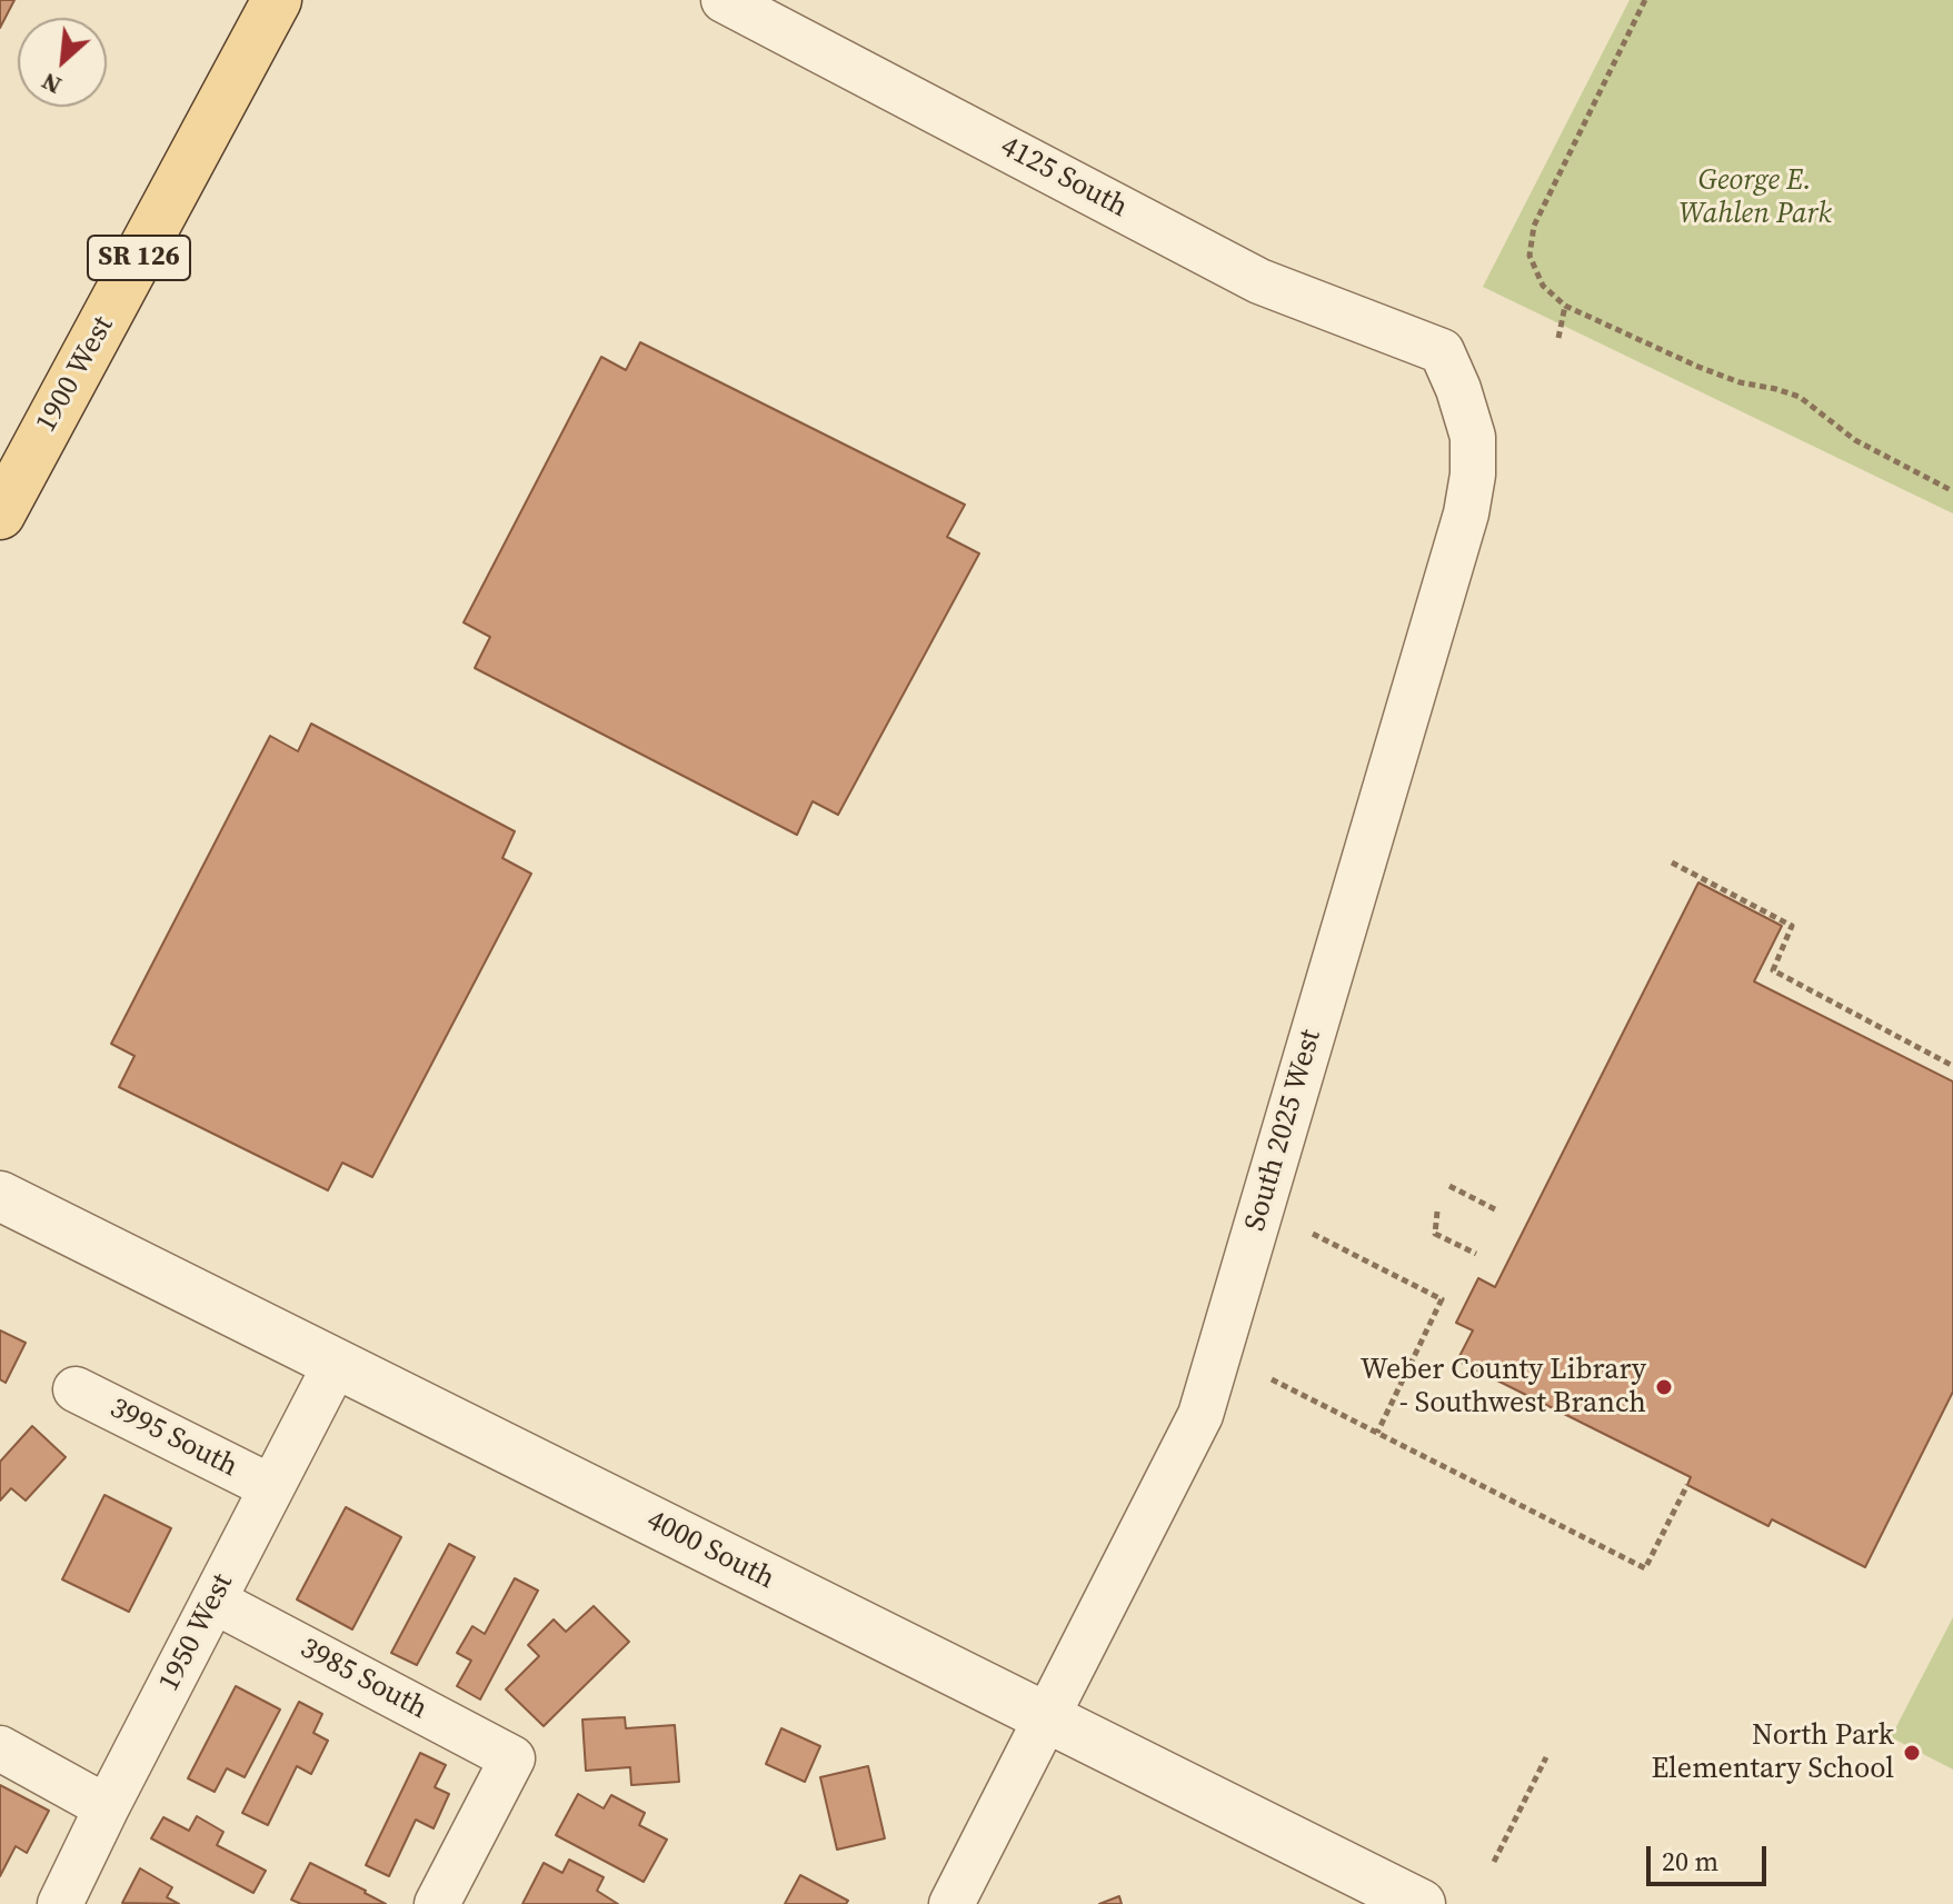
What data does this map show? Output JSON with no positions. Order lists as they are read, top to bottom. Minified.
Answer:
{"streets":{"main road":["SR 126","1900 West"],"street":["4125 South","South 2025 West","3995 South","4000 South","1950 West","3985 South"]},"crossings":[["4125 South","South 2025 West"],["South 2025 West","4000 South"],["3995 South","1950 West"],["4000 South","1950 West"],["1950 West","3985 South"]],"parks":["George E. Wahlen Park"],"places":["Weber County Library - Southwest Branch","North Park Elementary School"],"scale_bar":"20 m","north":"bottom left"}
